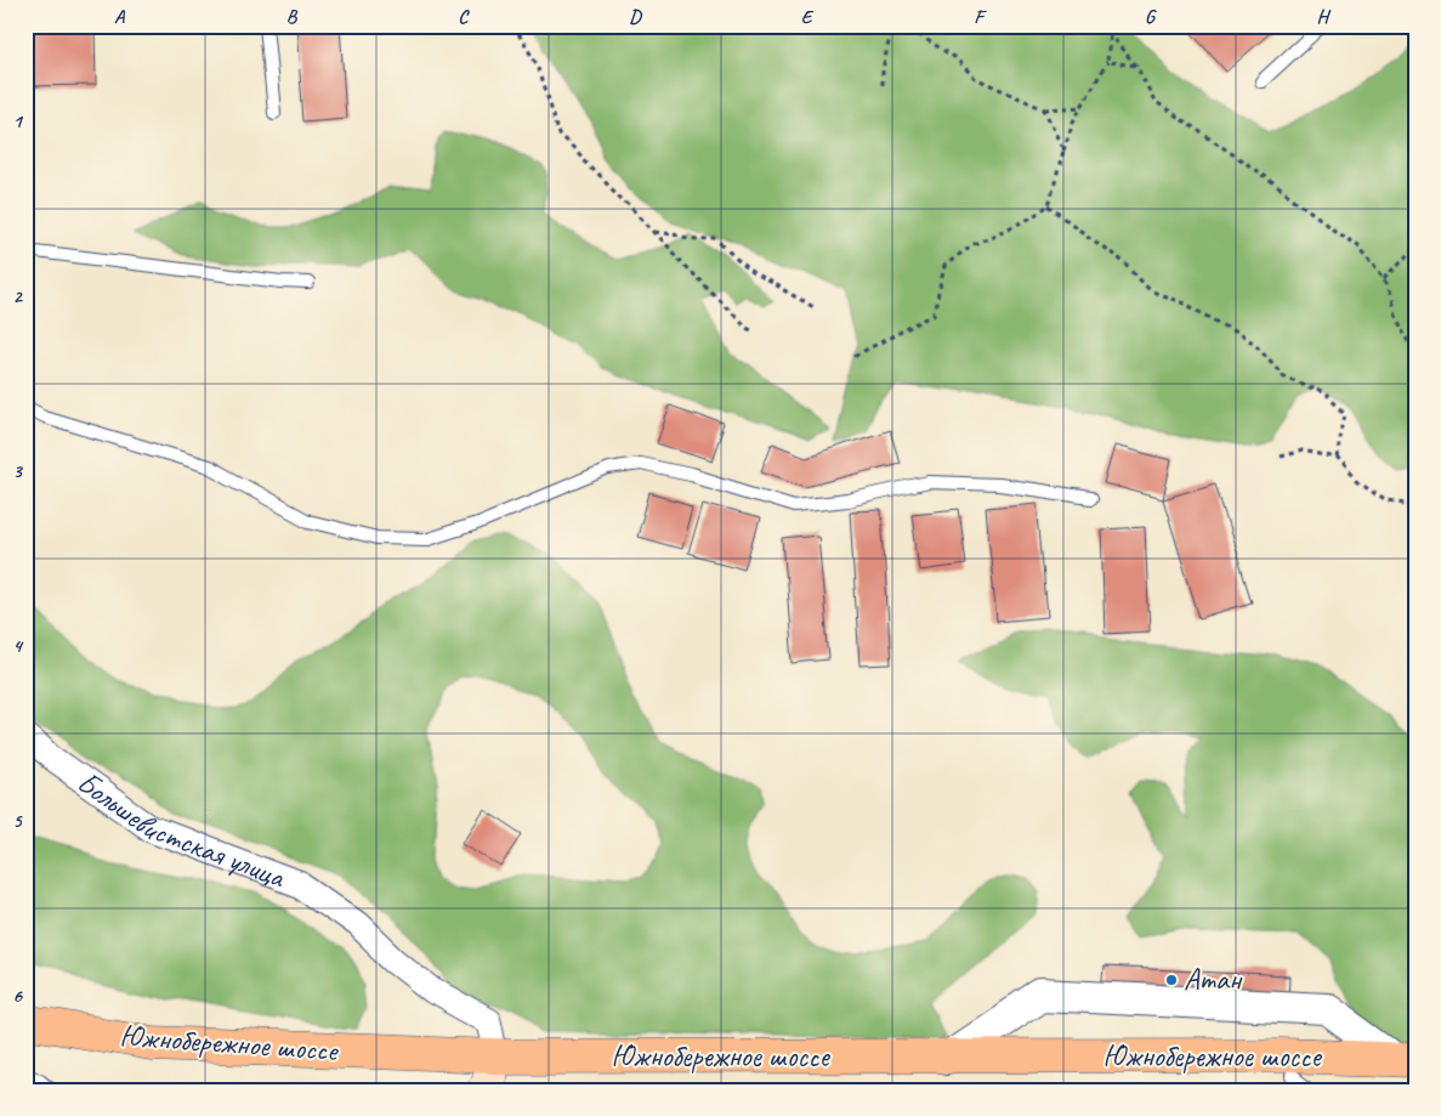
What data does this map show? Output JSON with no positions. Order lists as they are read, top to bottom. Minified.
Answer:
{"streets":{"highway":["Южнобережное шоссе"],"street":["Большевистская улица"]},"crossings":[["Большевистская улица","Южнобережное шоссе"]],"places":["Атан"],"grid":{"columns":["A","B","C","D","E","F","G","H"],"rows":["1","2","3","4","5","6"]}}
